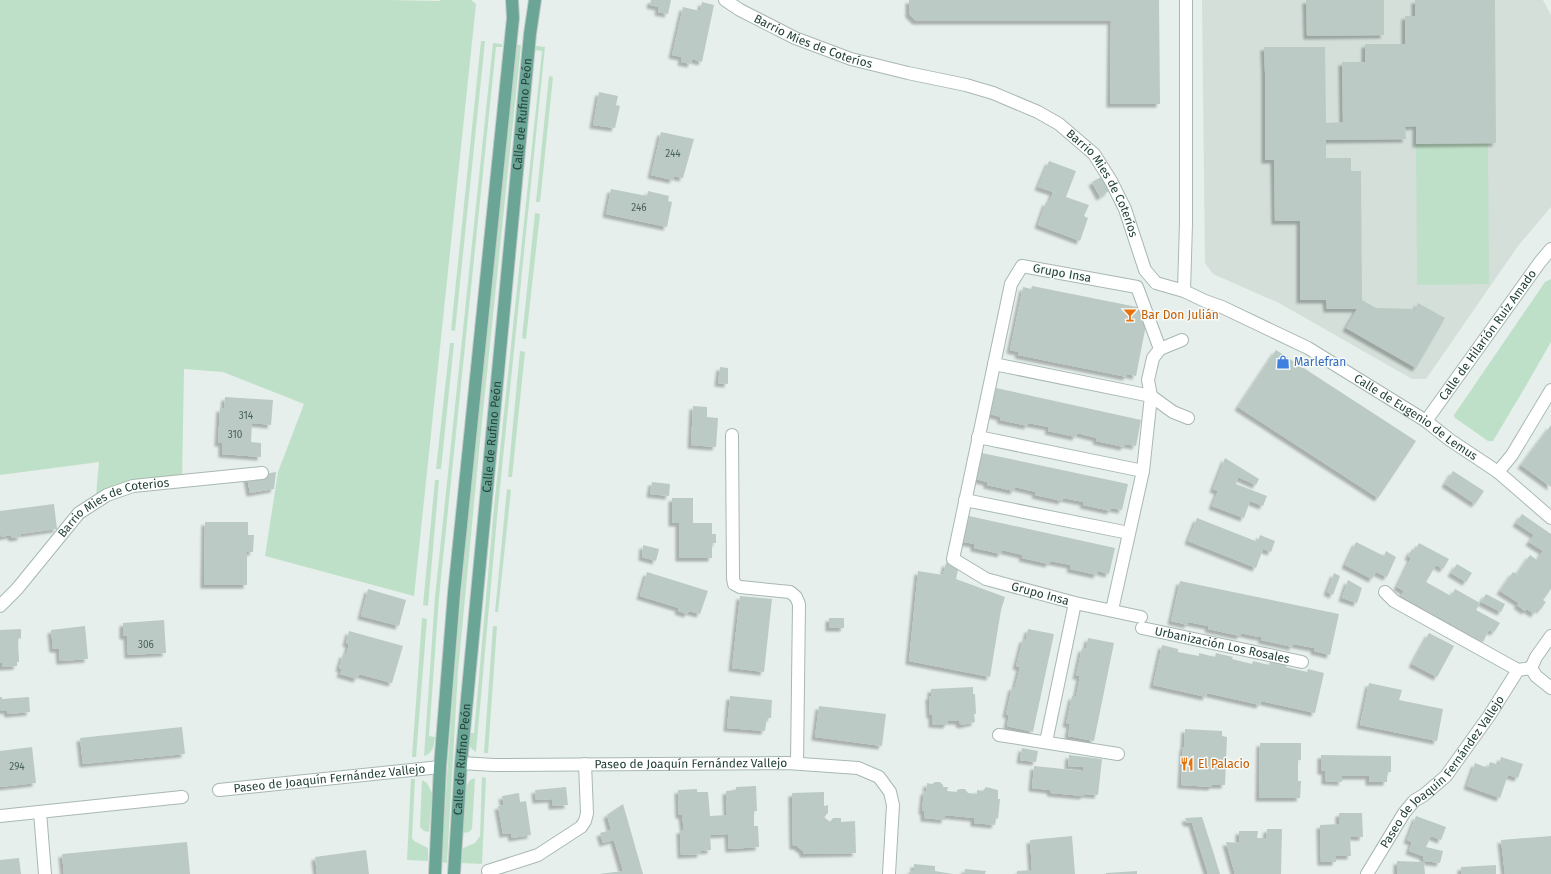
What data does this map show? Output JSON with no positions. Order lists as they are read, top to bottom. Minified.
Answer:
{"streets":{"main road":["Calle de Rufino Peón"],"street":["Barrio Mies de Coteríos","Grupo Insa","Calle de Hilarión Ruiz Amado","Calle de Eugenio de Lemus","Barrio Mies de Coterios","Urbanización Los Rosales","Paseo de Joaquín Fernández Vallejo"]},"crossings":[["Barrio Mies de Coteríos","Calle de Eugenio de Lemus"],["Calle de Rufino Peón","Paseo de Joaquín Fernández Vallejo"],["Grupo Insa","Urbanización Los Rosales"],["Calle de Hilarión Ruiz Amado","Calle de Eugenio de Lemus"]],"places":{"bar":["Bar Don Julián"],"shop":["Marlefran"],"restaurant":["El Palacio"]},"house_numbers":["244","246","314","310","306","294"]}
